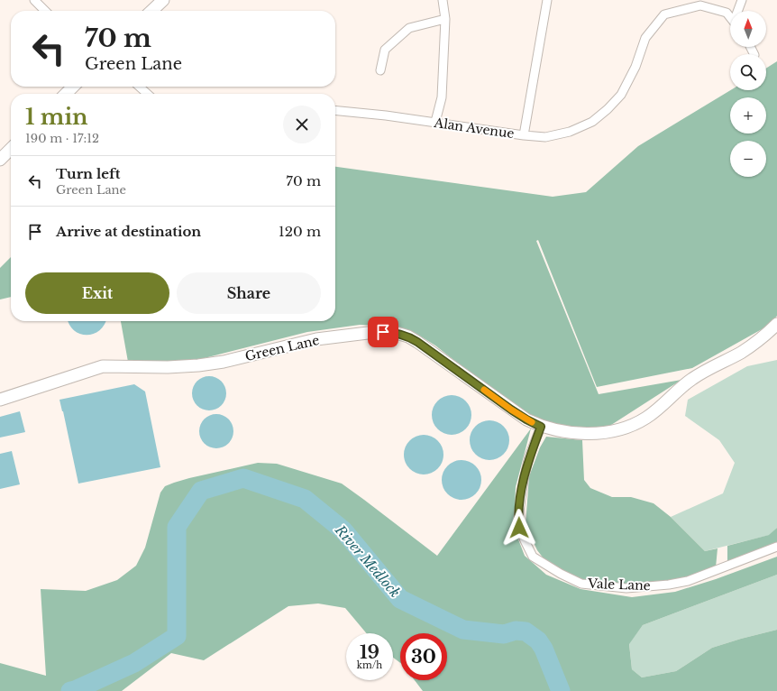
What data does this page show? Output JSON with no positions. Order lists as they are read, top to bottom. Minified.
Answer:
{"streets":{"street":["Alan Avenue","Green Lane","Vale Lane"]},"crossings":[["Green Lane","Vale Lane"]],"water":["River Medlock"],"north":"top","page":{"map_buttons":["+","−"],"turn":["70 m","Green Lane"],"heading":["1 min","190 m · 17:12"],"list":[{"name":"Turn left","note":"Green Lane","value":"70 m"},{"name":"Arrive at destination","value":"120 m"}],"buttons":["Exit","Share"],"speed":"19 km/h","limit":"30"}}
